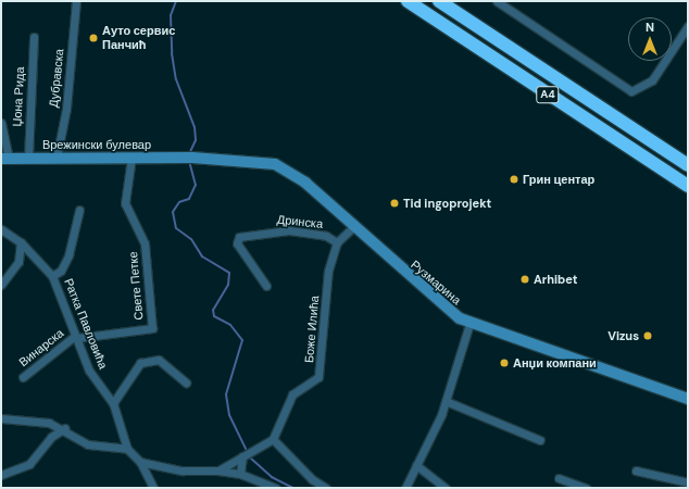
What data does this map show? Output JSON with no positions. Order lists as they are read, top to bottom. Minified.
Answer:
{"streets":{"highway":["A4"],"main road":["Врежински булевар","Рузмарина"],"street":["Дубравска","Џона Рида","Дринска","Свете Петке","Ратка Павловића","Боже Илића","Винарска"]},"crossings":[["Дубравска","Врежински булевар"],["Џона Рида","Врежински булевар"],["Врежински булевар","Рузмарина"],["Врежински булевар","Свете Петке"],["Дринска","Боже Илића"],["Рузмарина","Боже Илића"],["Свете Петке","Ратка Павловића"],["Свете Петке","Винарска"],["Ратка Павловића","Винарска"]],"places":["Ауто сервис Панчић","Грин центар","Tid ingoprojekt","Arhibet","Vizus","Анџи компани"],"north":"top"}
